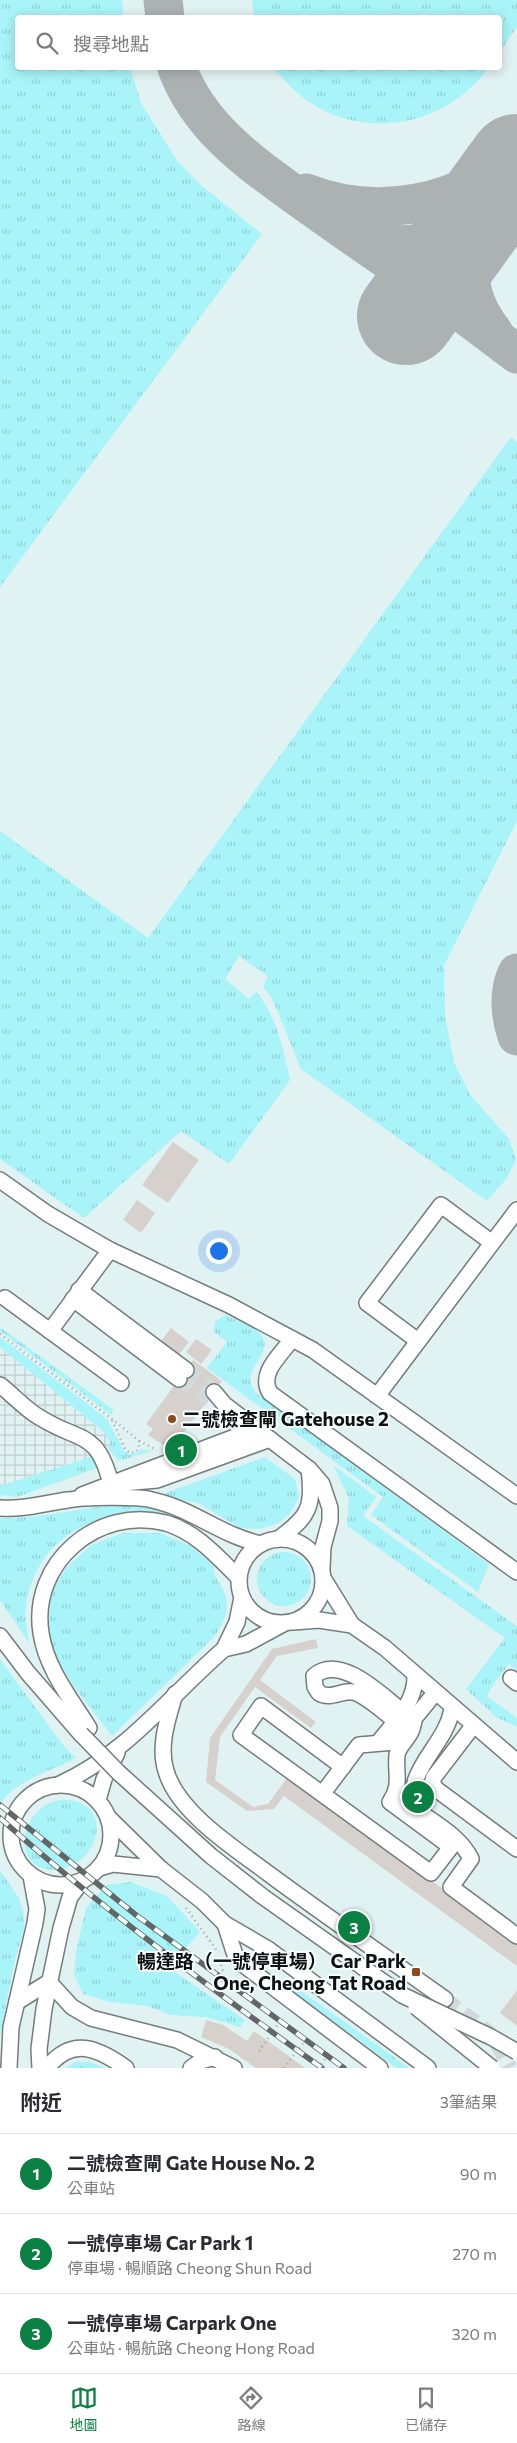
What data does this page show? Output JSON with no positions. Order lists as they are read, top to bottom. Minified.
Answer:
{"places":{"other":["二號檢查閘 Gatehouse 2"],"transit":["暢達路（一號停車場） Car Park One, Cheong Tat Road"]},"page":{"search":"搜尋地點","pins":["1","2","3"],"heading":["附近","3筆結果"],"list":[{"mark":"1","name":"二號檢查閘 Gate House No. 2","note":"公車站","value":"90 m"},{"mark":"2","name":"一號停車場 Car Park 1","note":"停車場 · 暢順路 Cheong Shun Road","value":"270 m"},{"mark":"3","name":"一號停車場 Carpark One","note":"公車站 · 暢航路 Cheong Hong Road","value":"320 m"}],"nav":["地圖","路線","已儲存"]}}
